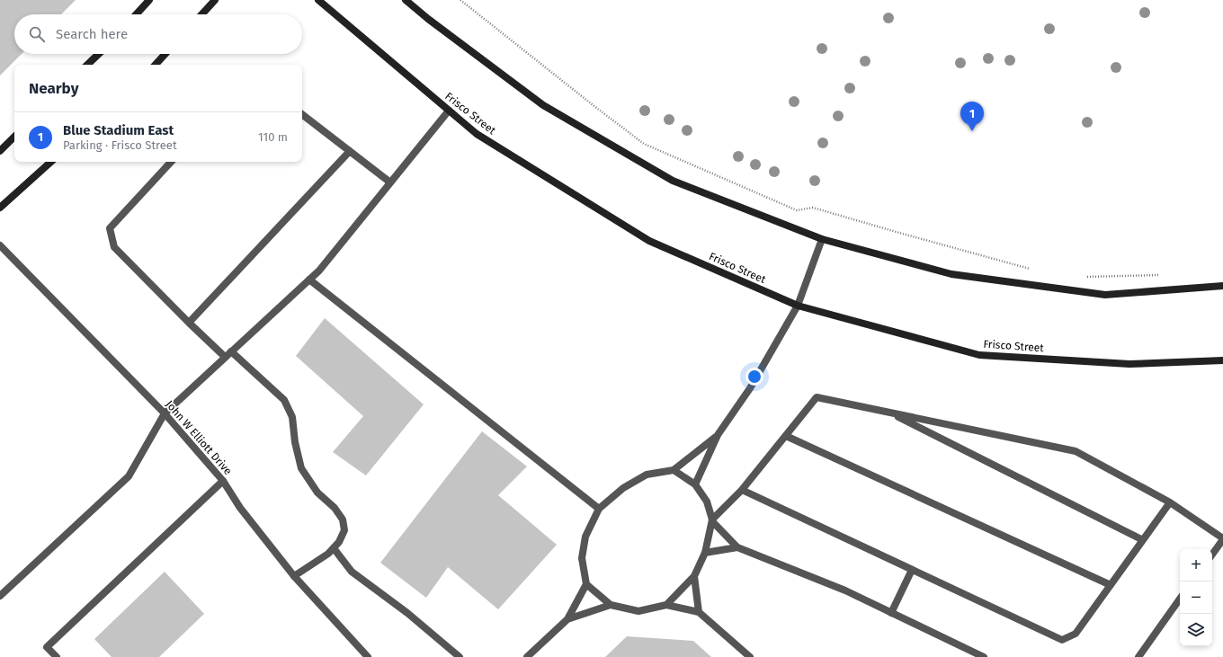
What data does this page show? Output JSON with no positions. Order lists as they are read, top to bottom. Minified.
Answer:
{"streets":{"street":["Frisco Street","John W Elliott Drive"]},"page":{"search":"Search here","heading":"Nearby","pins":"1","list":[{"mark":"1","name":"Blue Stadium East","note":"Parking · Frisco Street","value":"110 m"}],"map_buttons":["+","−"]}}
